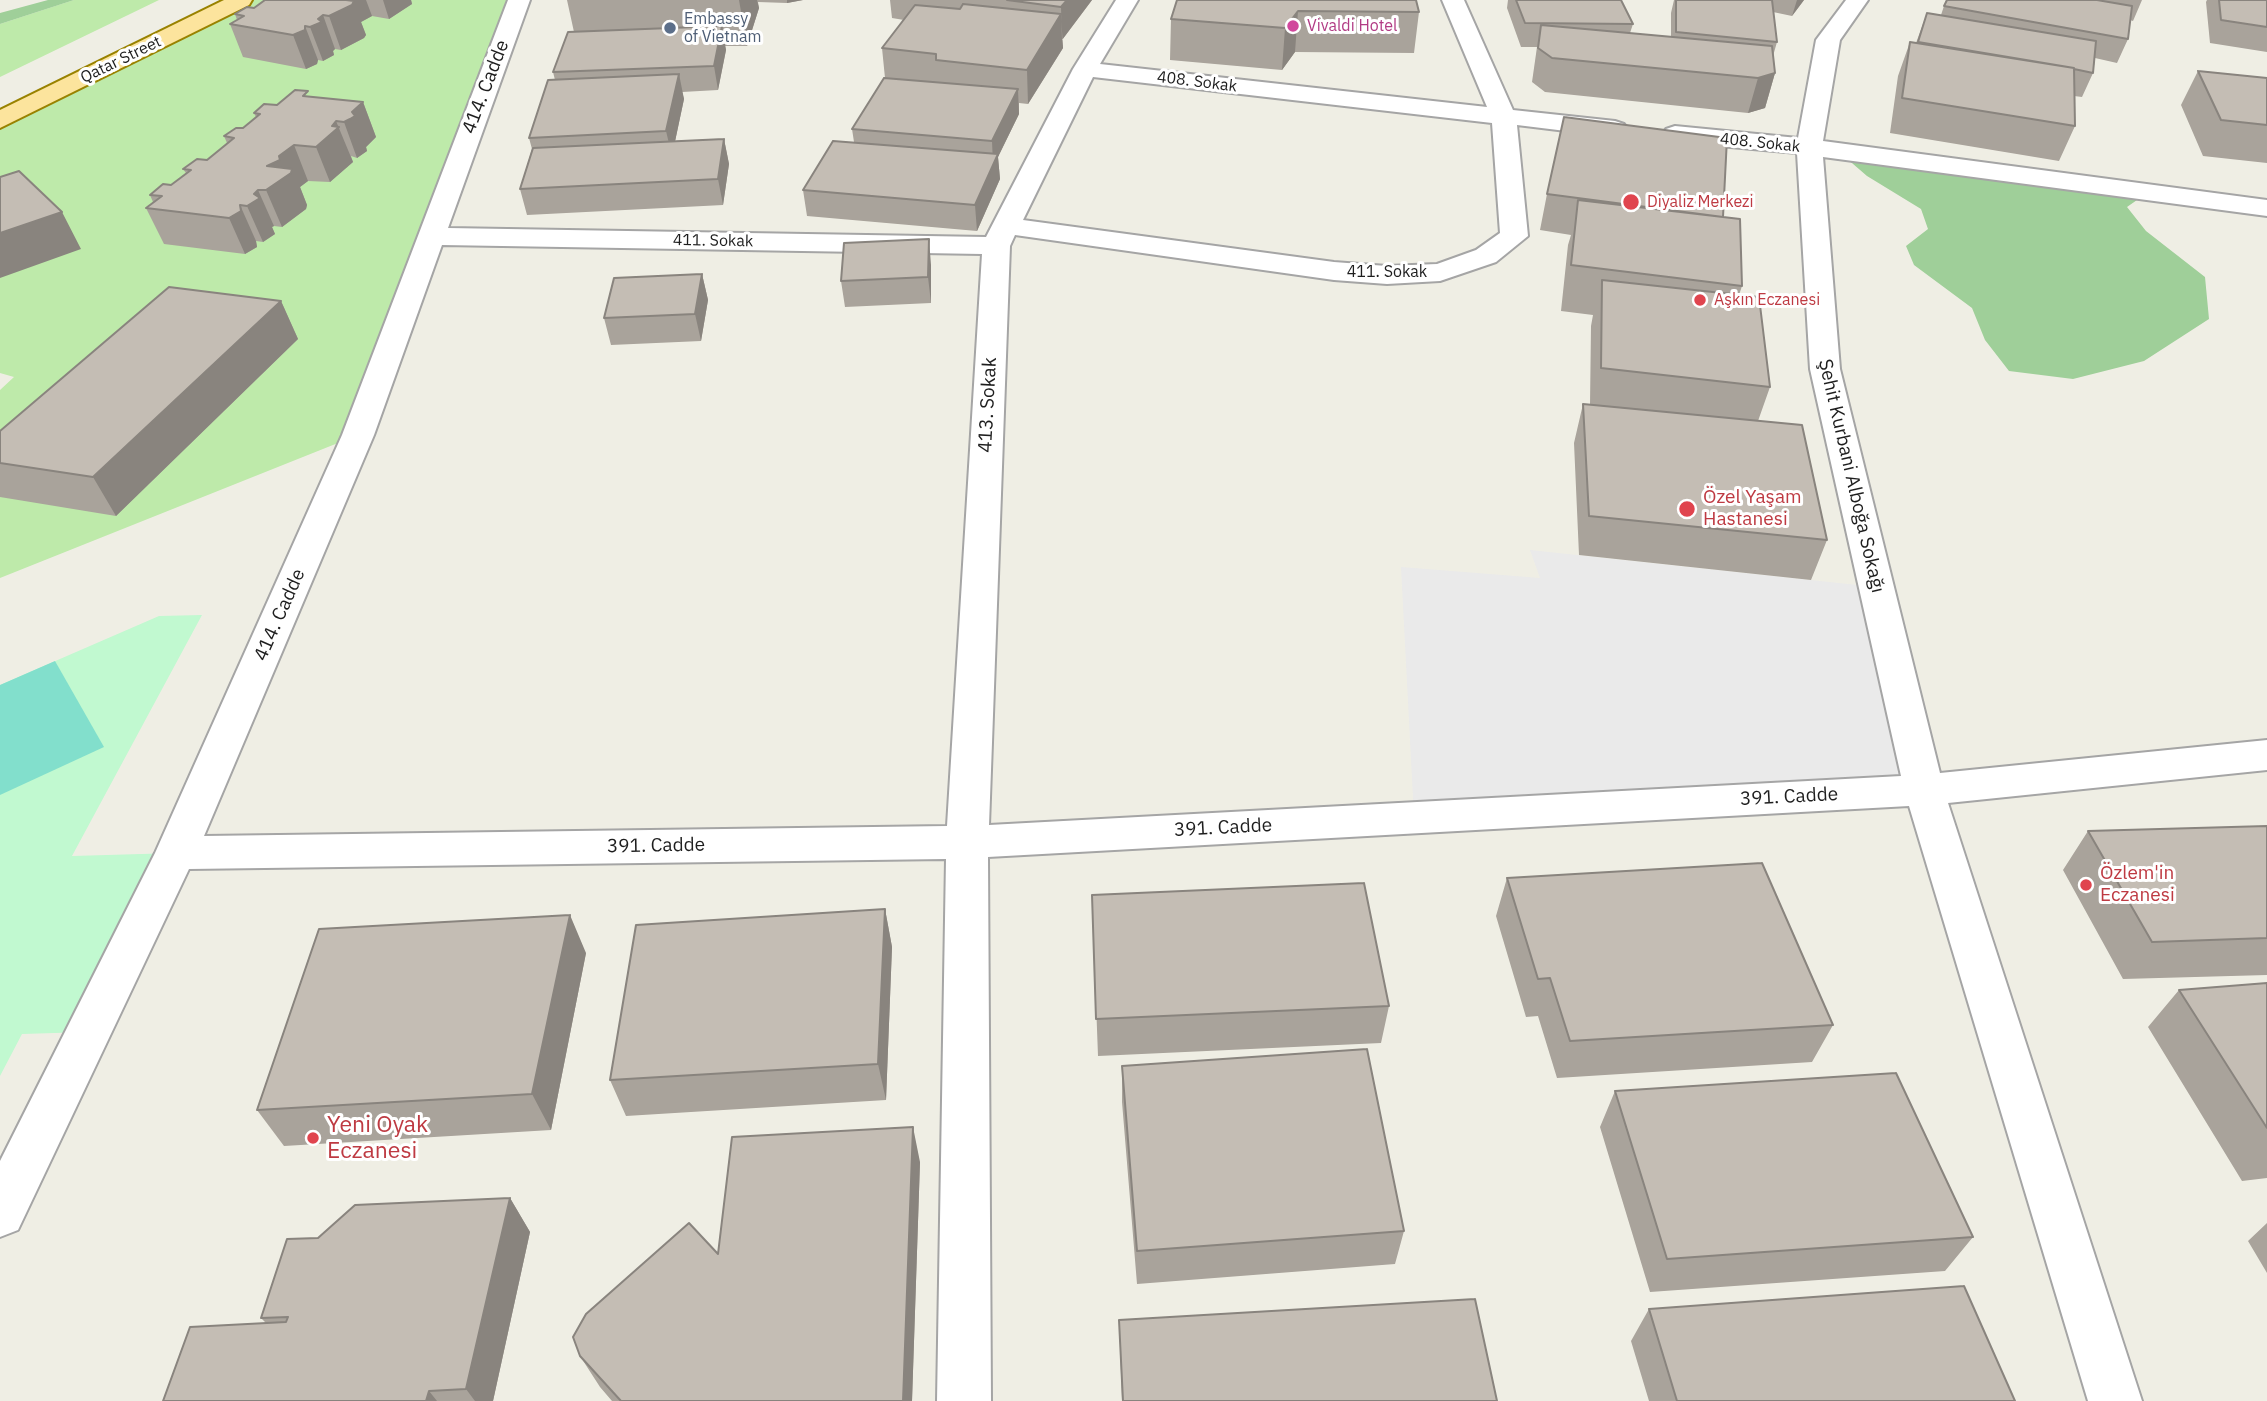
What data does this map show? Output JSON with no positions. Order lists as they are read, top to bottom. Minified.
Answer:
{"streets":{"main road":["Qatar Street"],"street":["408. Sokak","414. Cadde","411. Sokak","413. Sokak","Şehit Kurbani Alboğa Sokağı","391. Cadde"]},"crossings":[["408. Sokak","411. Sokak"],["408. Sokak","413. Sokak"],["408. Sokak","Şehit Kurbani Alboğa Sokağı"],["414. Cadde","411. Sokak"],["414. Cadde","391. Cadde"],["411. Sokak","413. Sokak"],["413. Sokak","391. Cadde"],["Şehit Kurbani Alboğa Sokağı","391. Cadde"]],"places":["Vivaldi Hotel","Embassy of Vietnam","Diyaliz Merkezi","Aşkın Eczanesi","Özel Yaşam Hastanesi","Özlem'in Eczanesi","Yeni Oyak Eczanesi"]}
